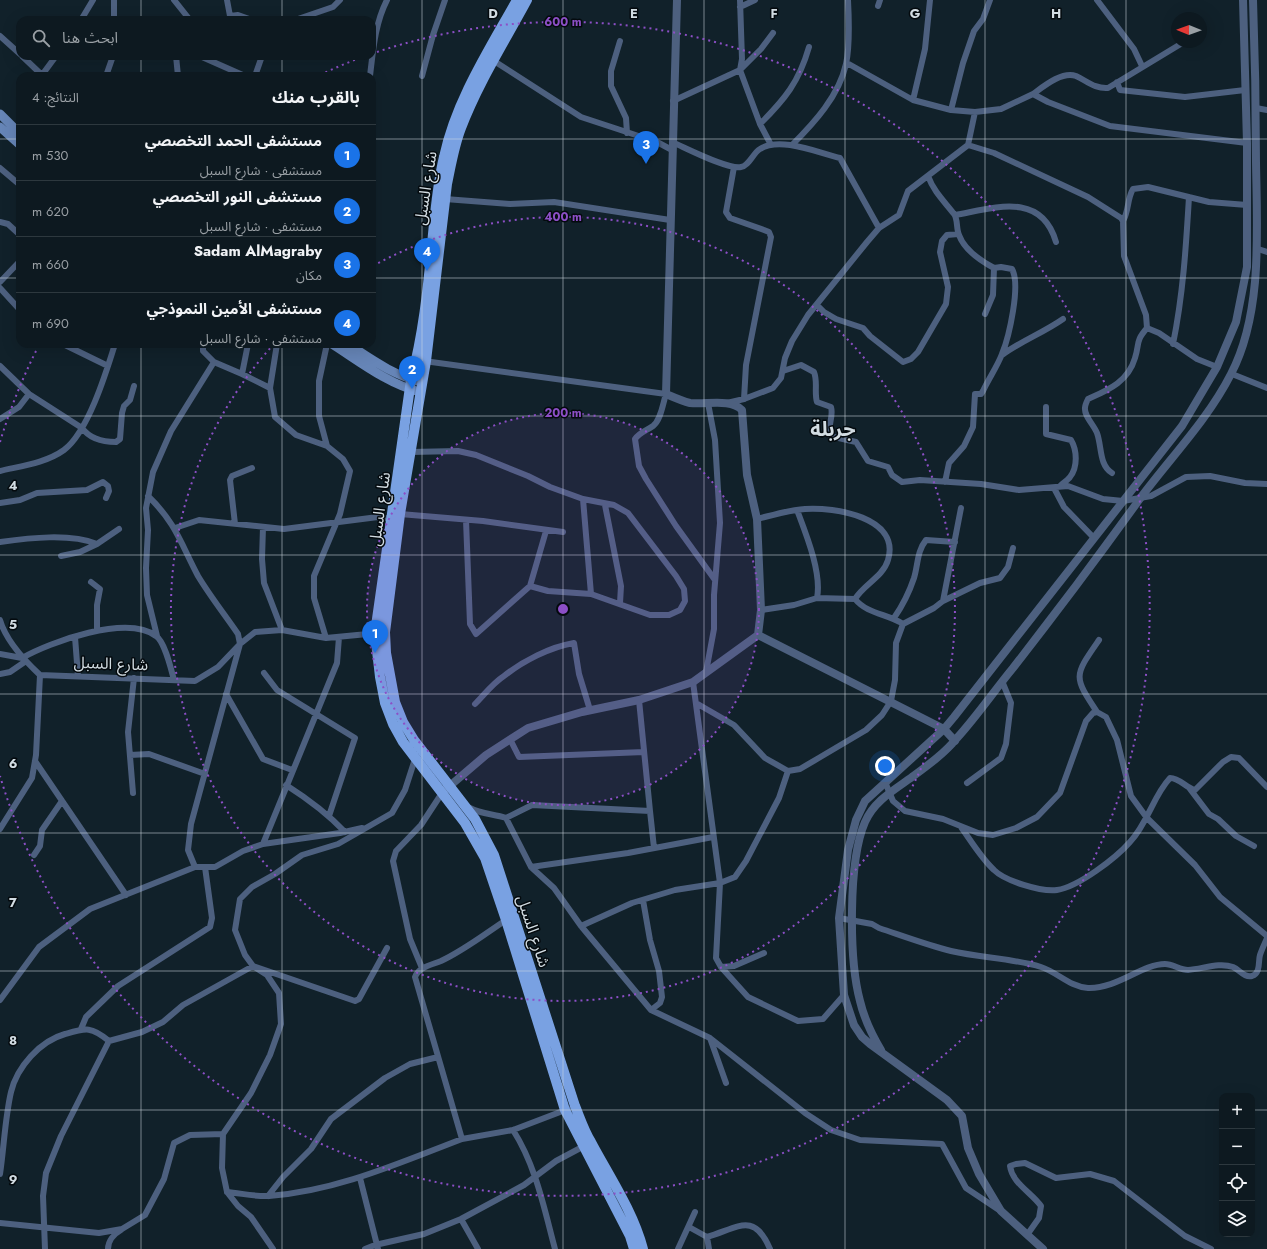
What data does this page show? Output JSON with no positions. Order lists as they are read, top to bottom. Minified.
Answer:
{"streets":{"main road":["شارع السبل"]},"districts":["جربلة"],"north":"left","page":{"search":"ابحث هنا","heading":["بالقرب منك","النتائج: 4"],"list":[{"mark":"1","name":"مستشفى الحمد التخصصي","note":"مستشفى · شارع السبل","value":"530 m"},{"mark":"2","name":"مستشفى النور التخصصي","note":"مستشفى · شارع السبل","value":"620 m"},{"mark":"3","name":"Sadam AlMagraby","note":"مكان","value":"660 m"},{"mark":"4","name":"مستشفى الأمين النموذجي","note":"مستشفى · شارع السبل","value":"690 m"}],"pins":["3","4","2","1"],"map_buttons":["+","−"]},"grid":{"columns":["D","E","F","G","H"],"rows":["4","5","6","7","8","9"]},"rings":["600 m","400 m","200 m"]}
